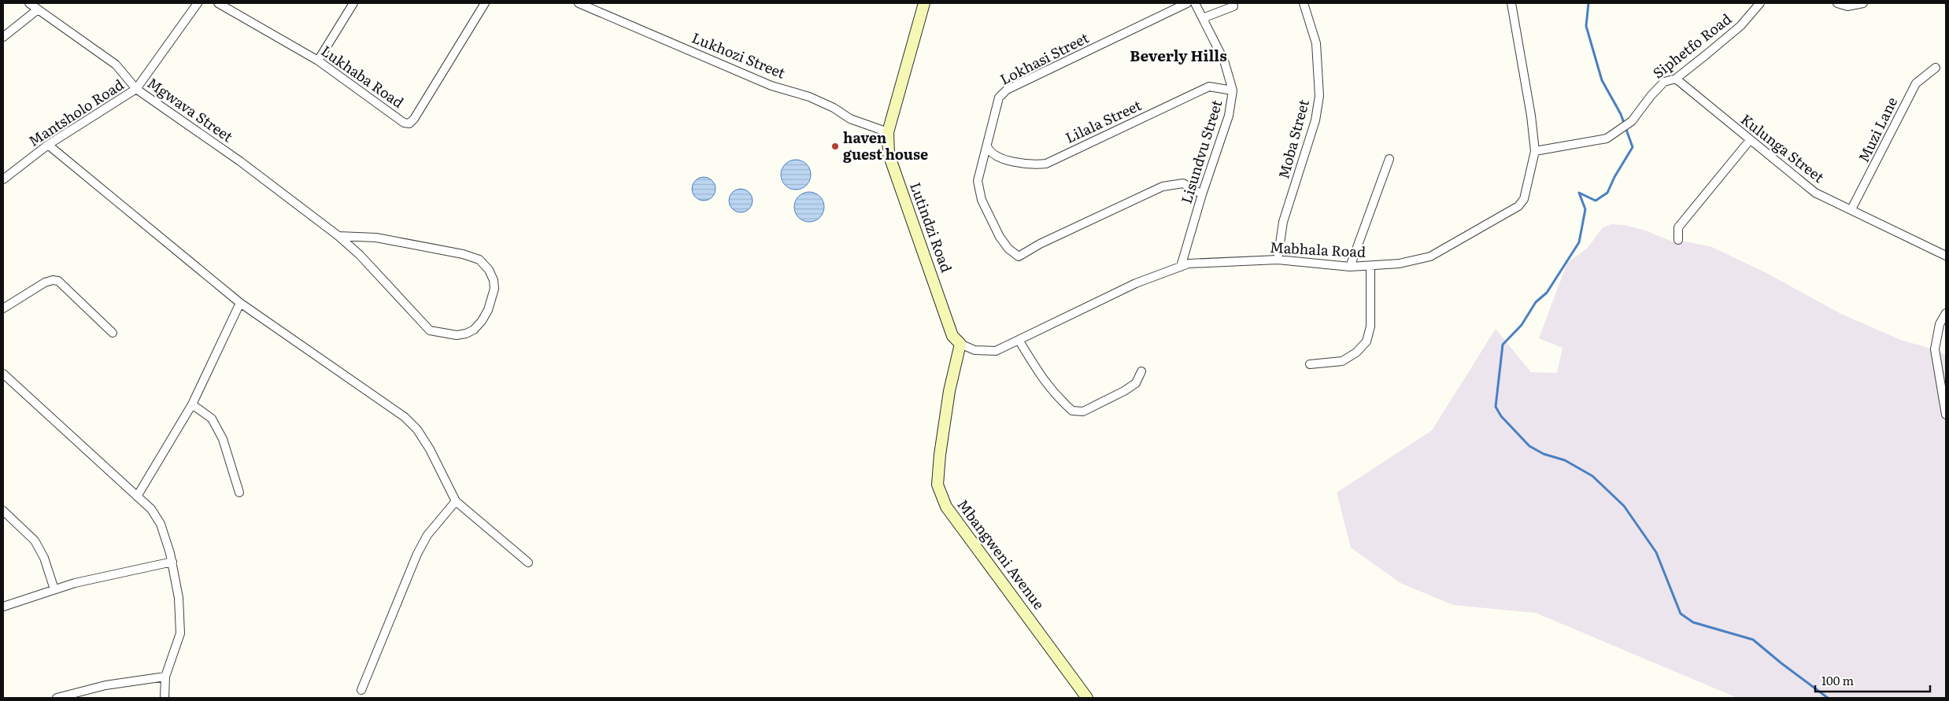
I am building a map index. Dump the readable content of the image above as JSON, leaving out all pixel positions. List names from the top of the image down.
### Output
{
  "streets": {
    "street": [
      "Siphetfo Road",
      "Lukhozi Street",
      "Lokhasi Street",
      "Lukhaba Road",
      "Mgwava Street",
      "Mantsholo Road",
      "Lilala Street",
      "Muzi Lane",
      "Moba Street",
      "Kulunga Street",
      "Lisundvu Street",
      "Lutindzi Road",
      "Mabhala Road",
      "Mbangweni Avenue"
    ]
  },
  "crossings": [
    ["Siphetfo Road", "Kulunga Street"],
    ["Siphetfo Road", "Mabhala Road"],
    ["Lukhozi Street", "Lutindzi Road"],
    ["Lokhasi Street", "Lilala Street"],
    ["Lokhasi Street", "Lisundvu Street"],
    ["Mgwava Street", "Mantsholo Road"],
    ["Lilala Street", "Lisundvu Street"],
    ["Muzi Lane", "Kulunga Street"],
    ["Moba Street", "Mabhala Road"],
    ["Lisundvu Street", "Mabhala Road"],
    ["Lutindzi Road", "Mabhala Road"],
    ["Lutindzi Road", "Mbangweni Avenue"],
    ["Mabhala Road", "Mbangweni Avenue"]
  ],
  "districts": ["Beverly Hills"],
  "places": ["haven guest house"],
  "scale_bar": "100 m"
}
